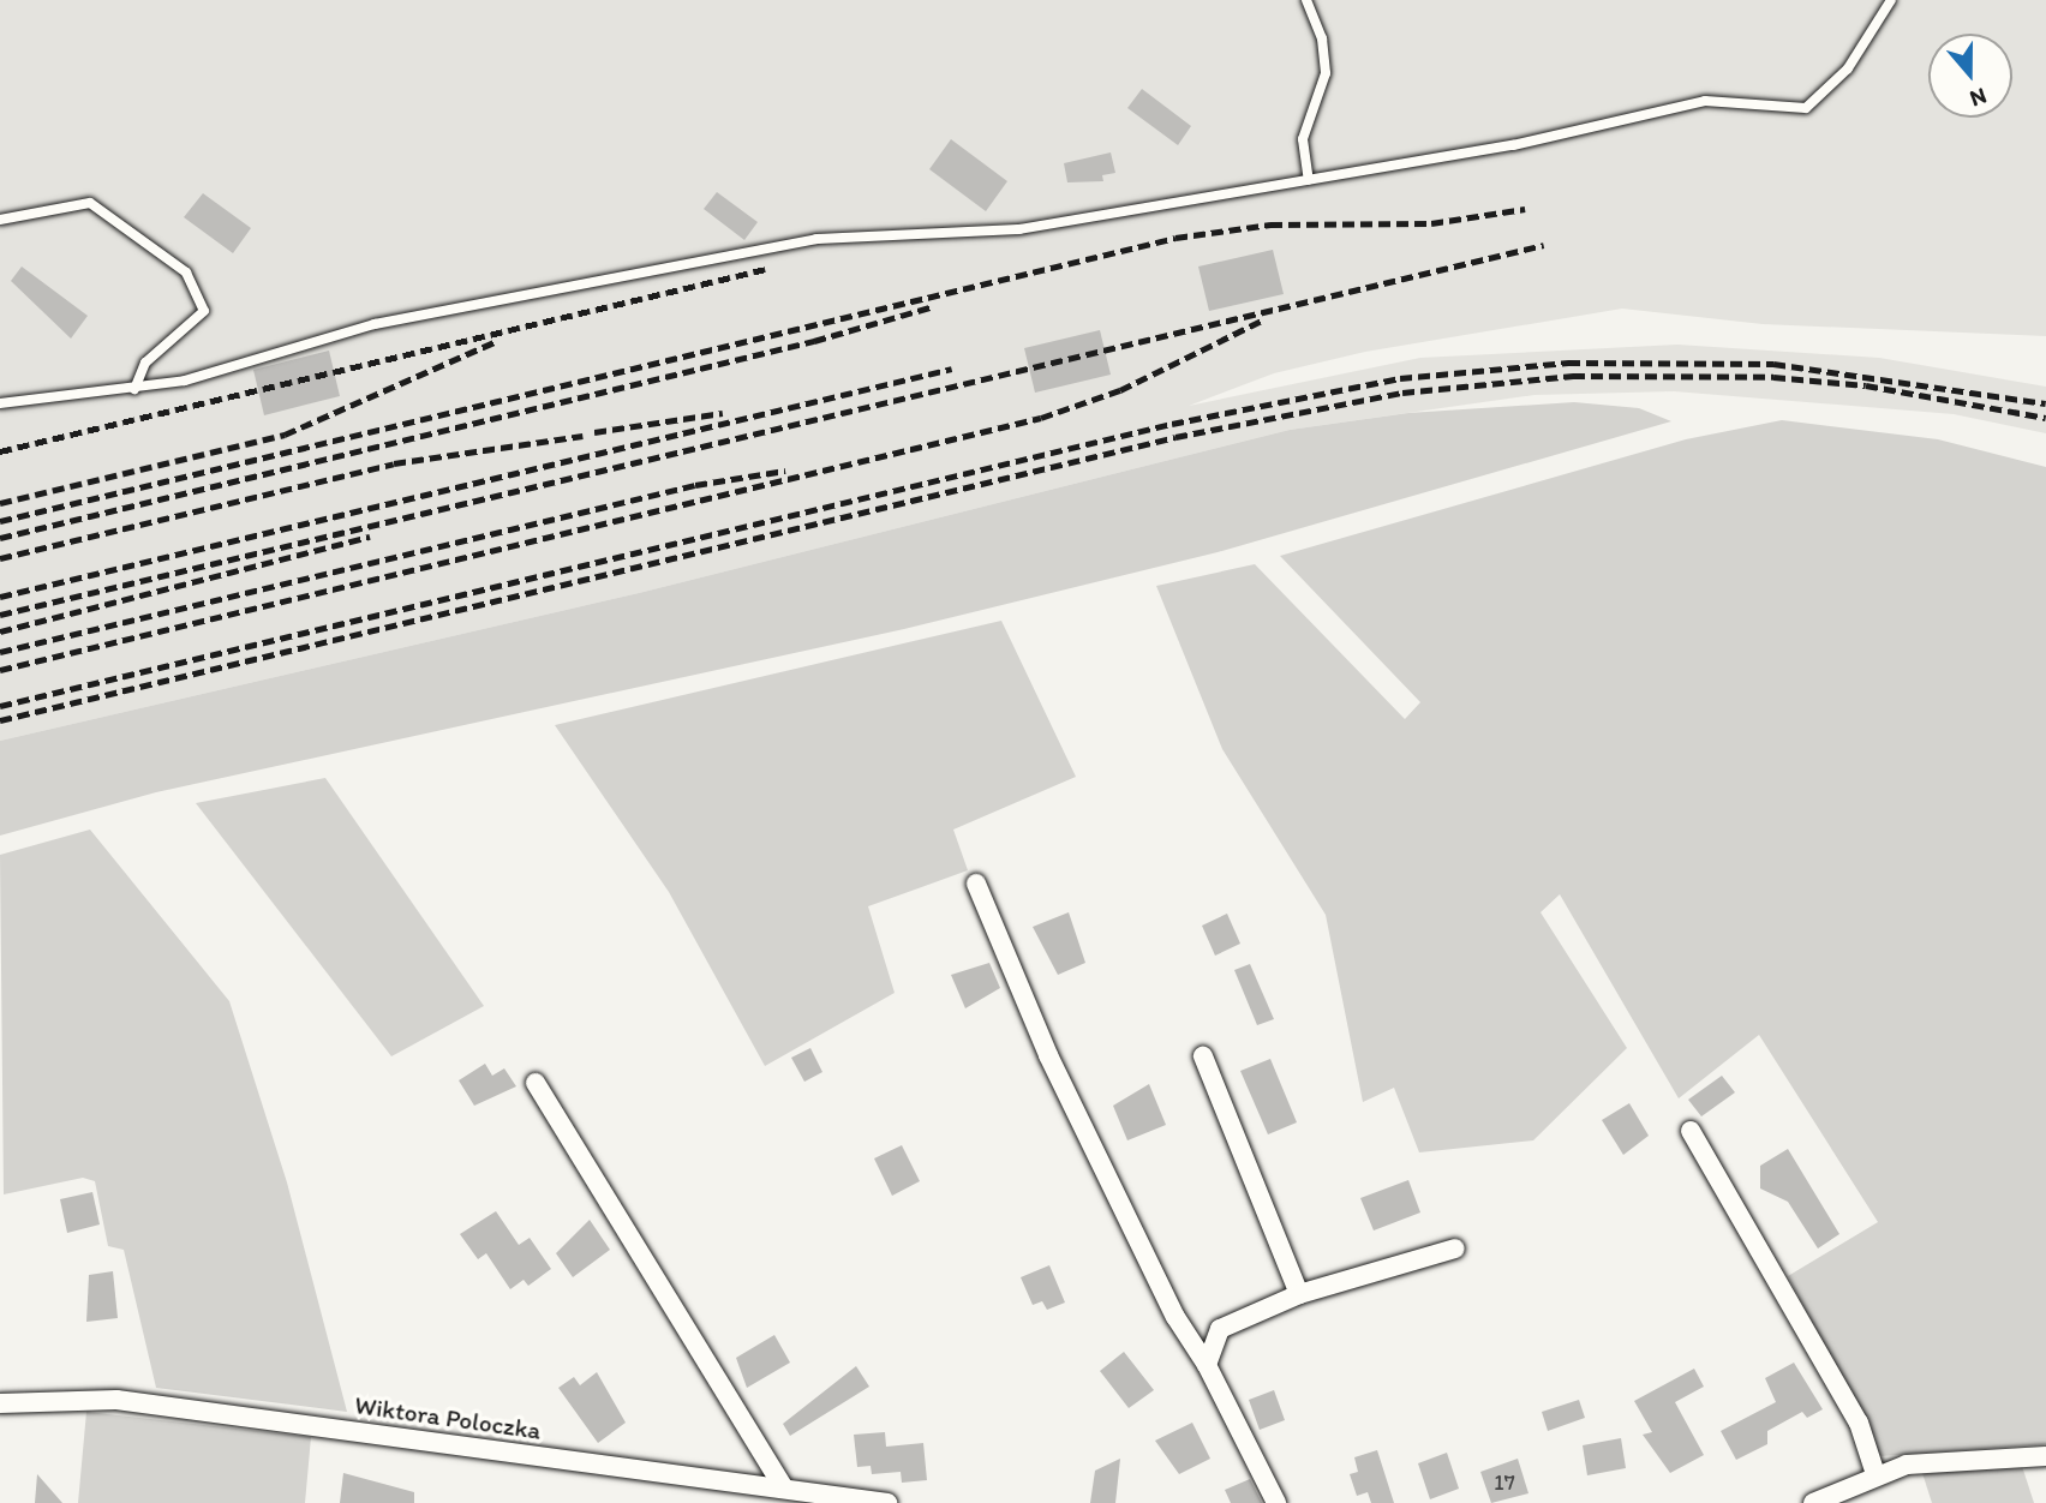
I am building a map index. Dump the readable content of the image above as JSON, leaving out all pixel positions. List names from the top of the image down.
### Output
{
  "streets": {
    "street": ["Wiktora Poloczka"]
  },
  "house_numbers": ["17"],
  "north": "bottom"
}
